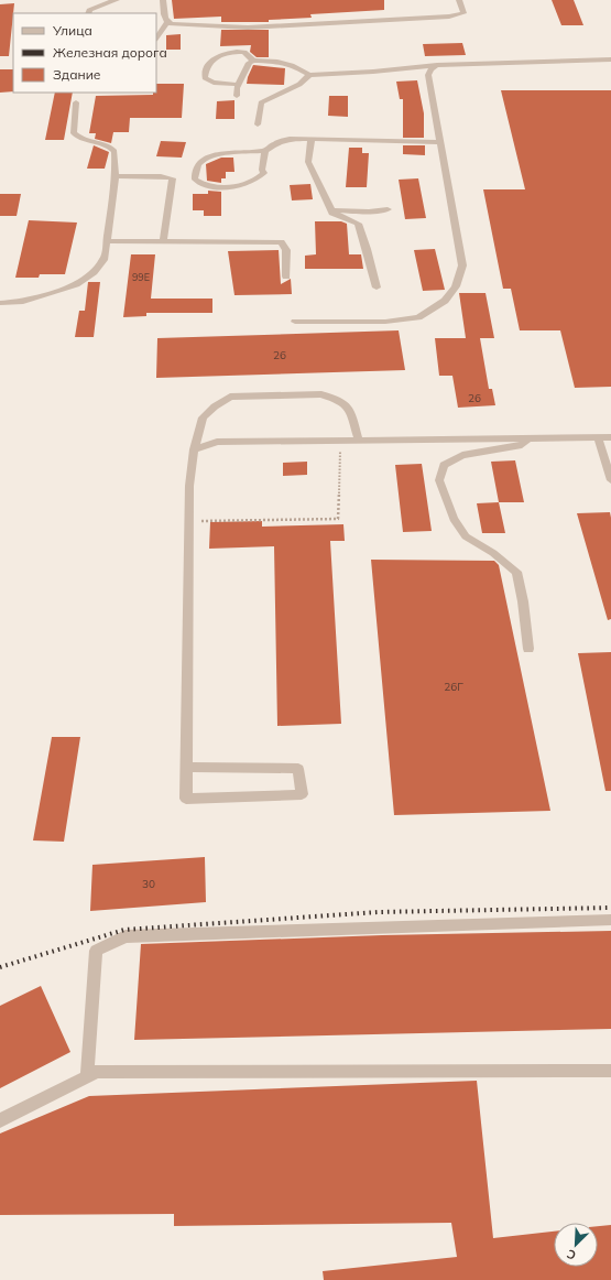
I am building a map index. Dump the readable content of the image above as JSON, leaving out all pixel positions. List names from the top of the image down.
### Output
{
  "house_numbers": [
    "99Е",
    "26",
    "26",
    "26Г",
    "30"
  ],
  "legend": ["Улица", "Железная дорога", "Здание"],
  "north": "bottom left"
}
